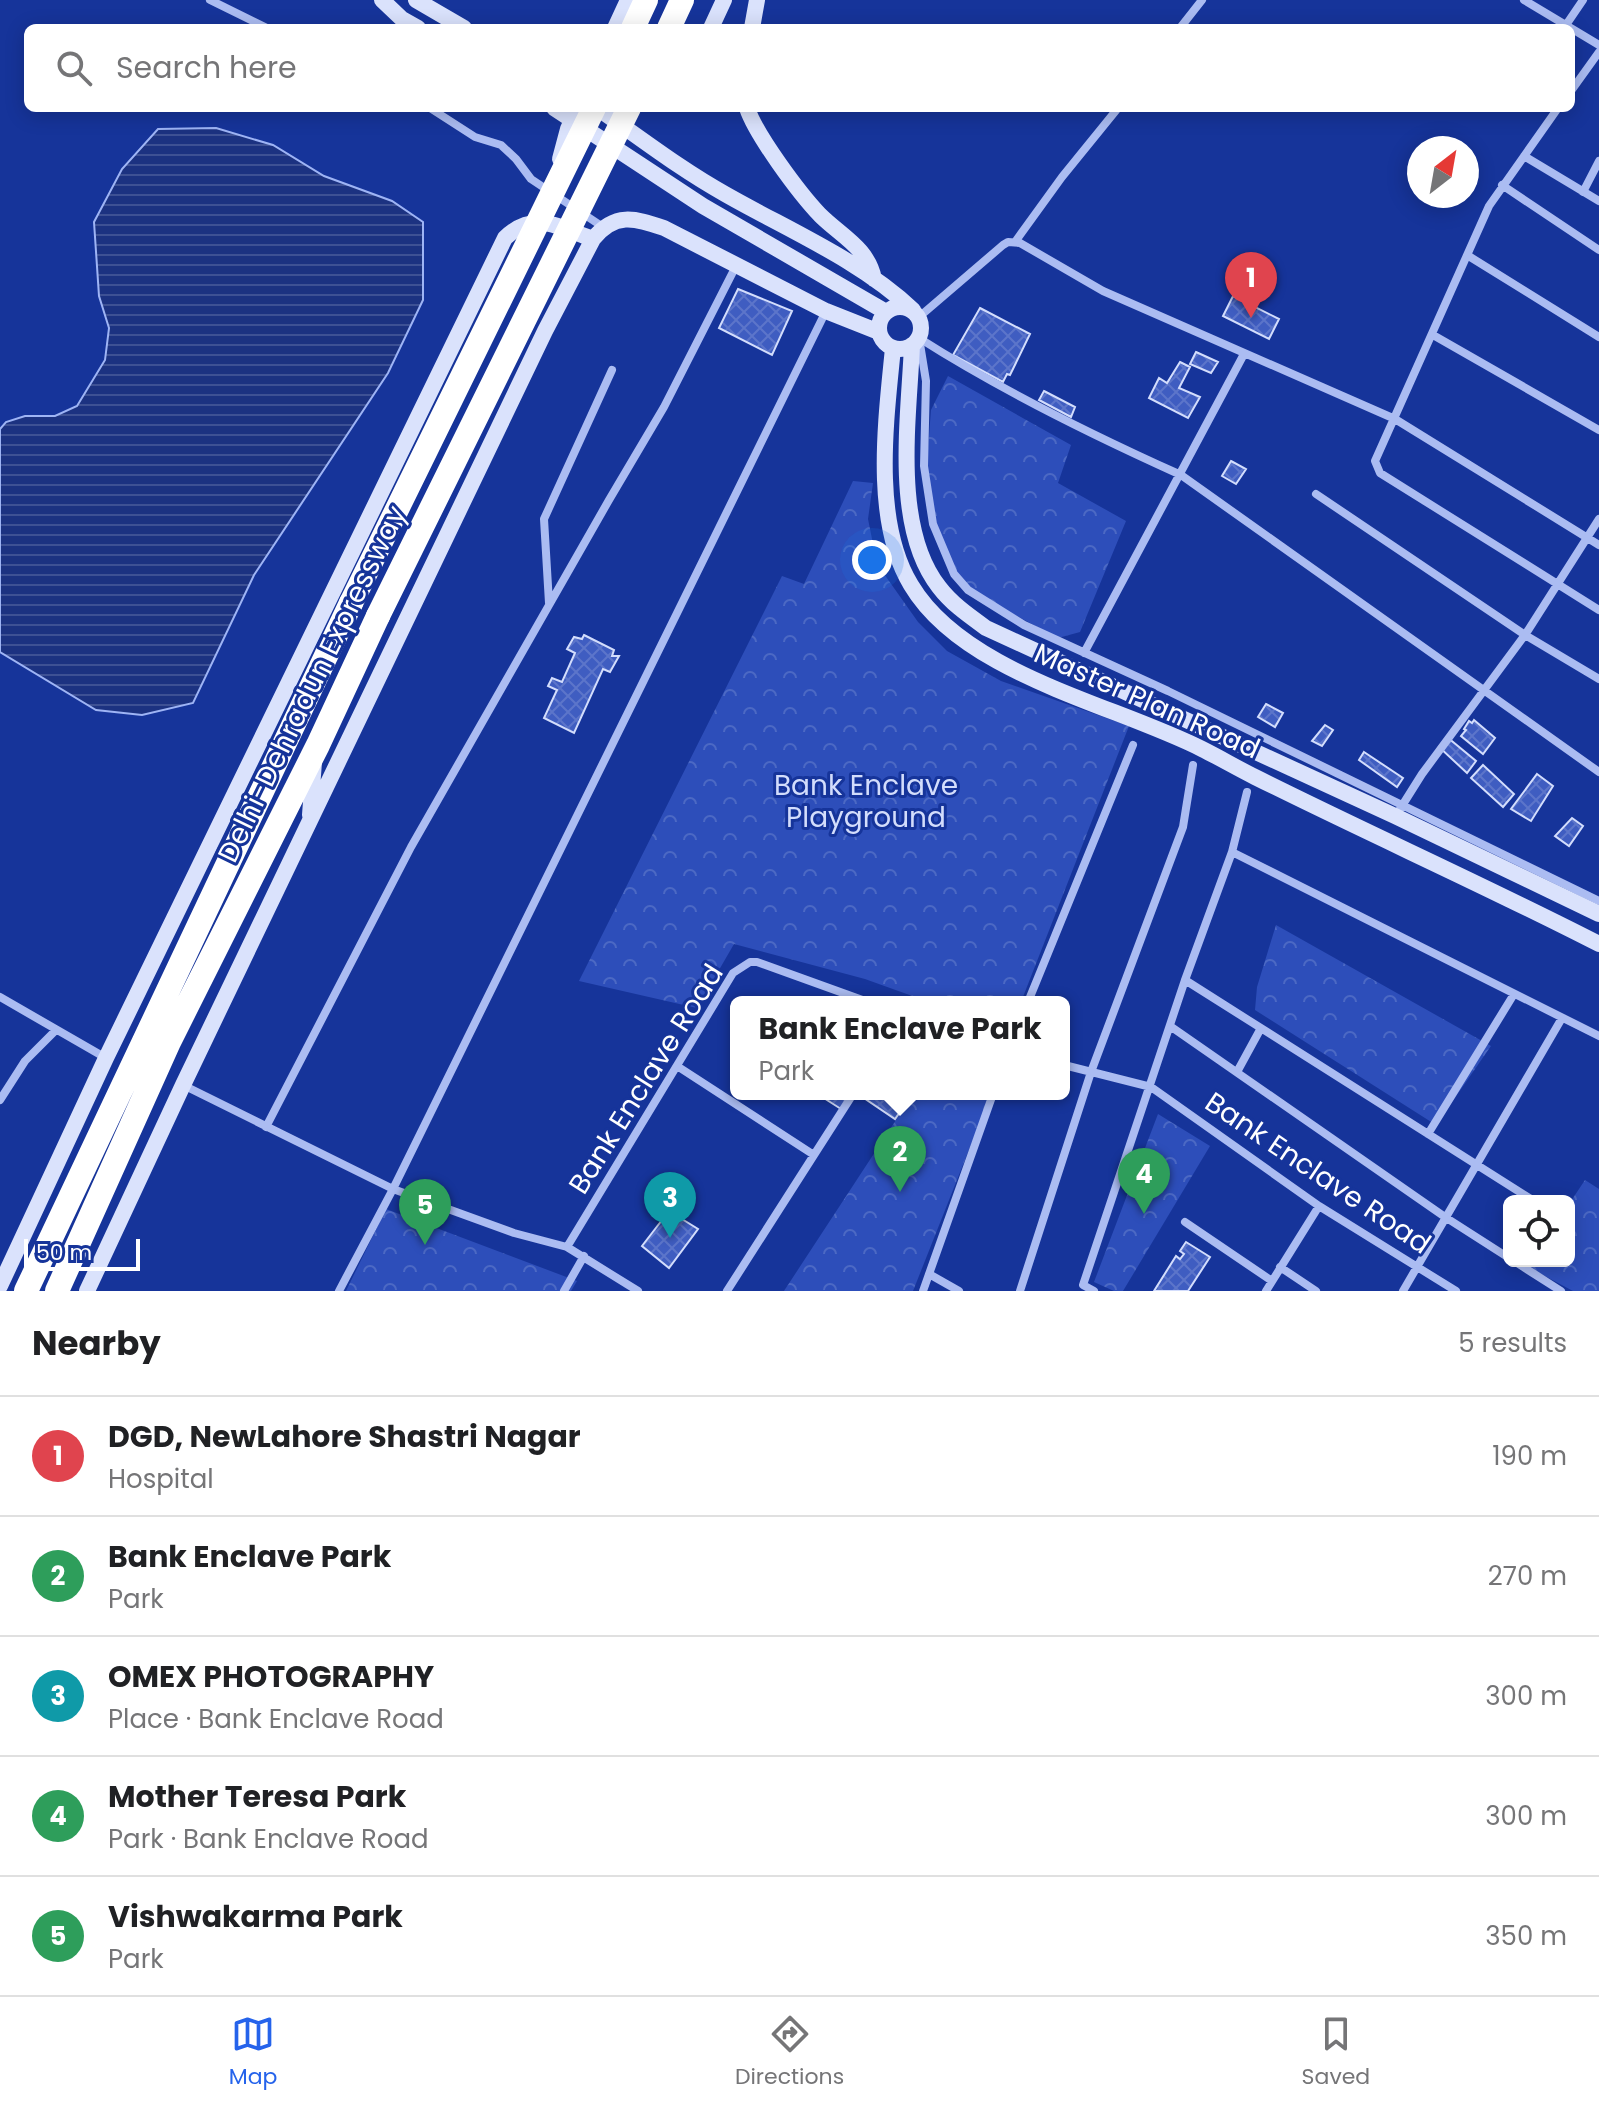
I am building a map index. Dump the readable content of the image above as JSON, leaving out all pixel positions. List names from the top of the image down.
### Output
{
  "streets": {
    "highway": ["Delhi-Dehradun Expressway"],
    "main road": ["Master Plan Road"],
    "street": ["Bank Enclave Road"]
  },
  "parks": ["Bank Enclave Playground"],
  "scale_bar": "50 m",
  "north": "top right",
  "page": {
    "search": "Search here",
    "pins": [
      "1",
      "2",
      "4",
      "3",
      "5"
    ],
    "popup": ["Bank Enclave Park", "Park"],
    "scale": "50 m",
    "heading": ["Nearby", "5 results"],
    "list": [
      {
        "mark": "1",
        "name": "DGD, NewLahore Shastri Nagar",
        "note": "Hospital",
        "value": "190 m"
      },
      {
        "mark": "2",
        "name": "Bank Enclave Park",
        "note": "Park",
        "value": "270 m"
      },
      {
        "mark": "3",
        "name": "OMEX PHOTOGRAPHY",
        "note": "Place · Bank Enclave Road",
        "value": "300 m"
      },
      {
        "mark": "4",
        "name": "Mother Teresa Park",
        "note": "Park · Bank Enclave Road",
        "value": "300 m"
      },
      {
        "mark": "5",
        "name": "Vishwakarma Park",
        "note": "Park",
        "value": "350 m"
      }
    ],
    "nav": ["Map", "Directions", "Saved"]
  }
}
